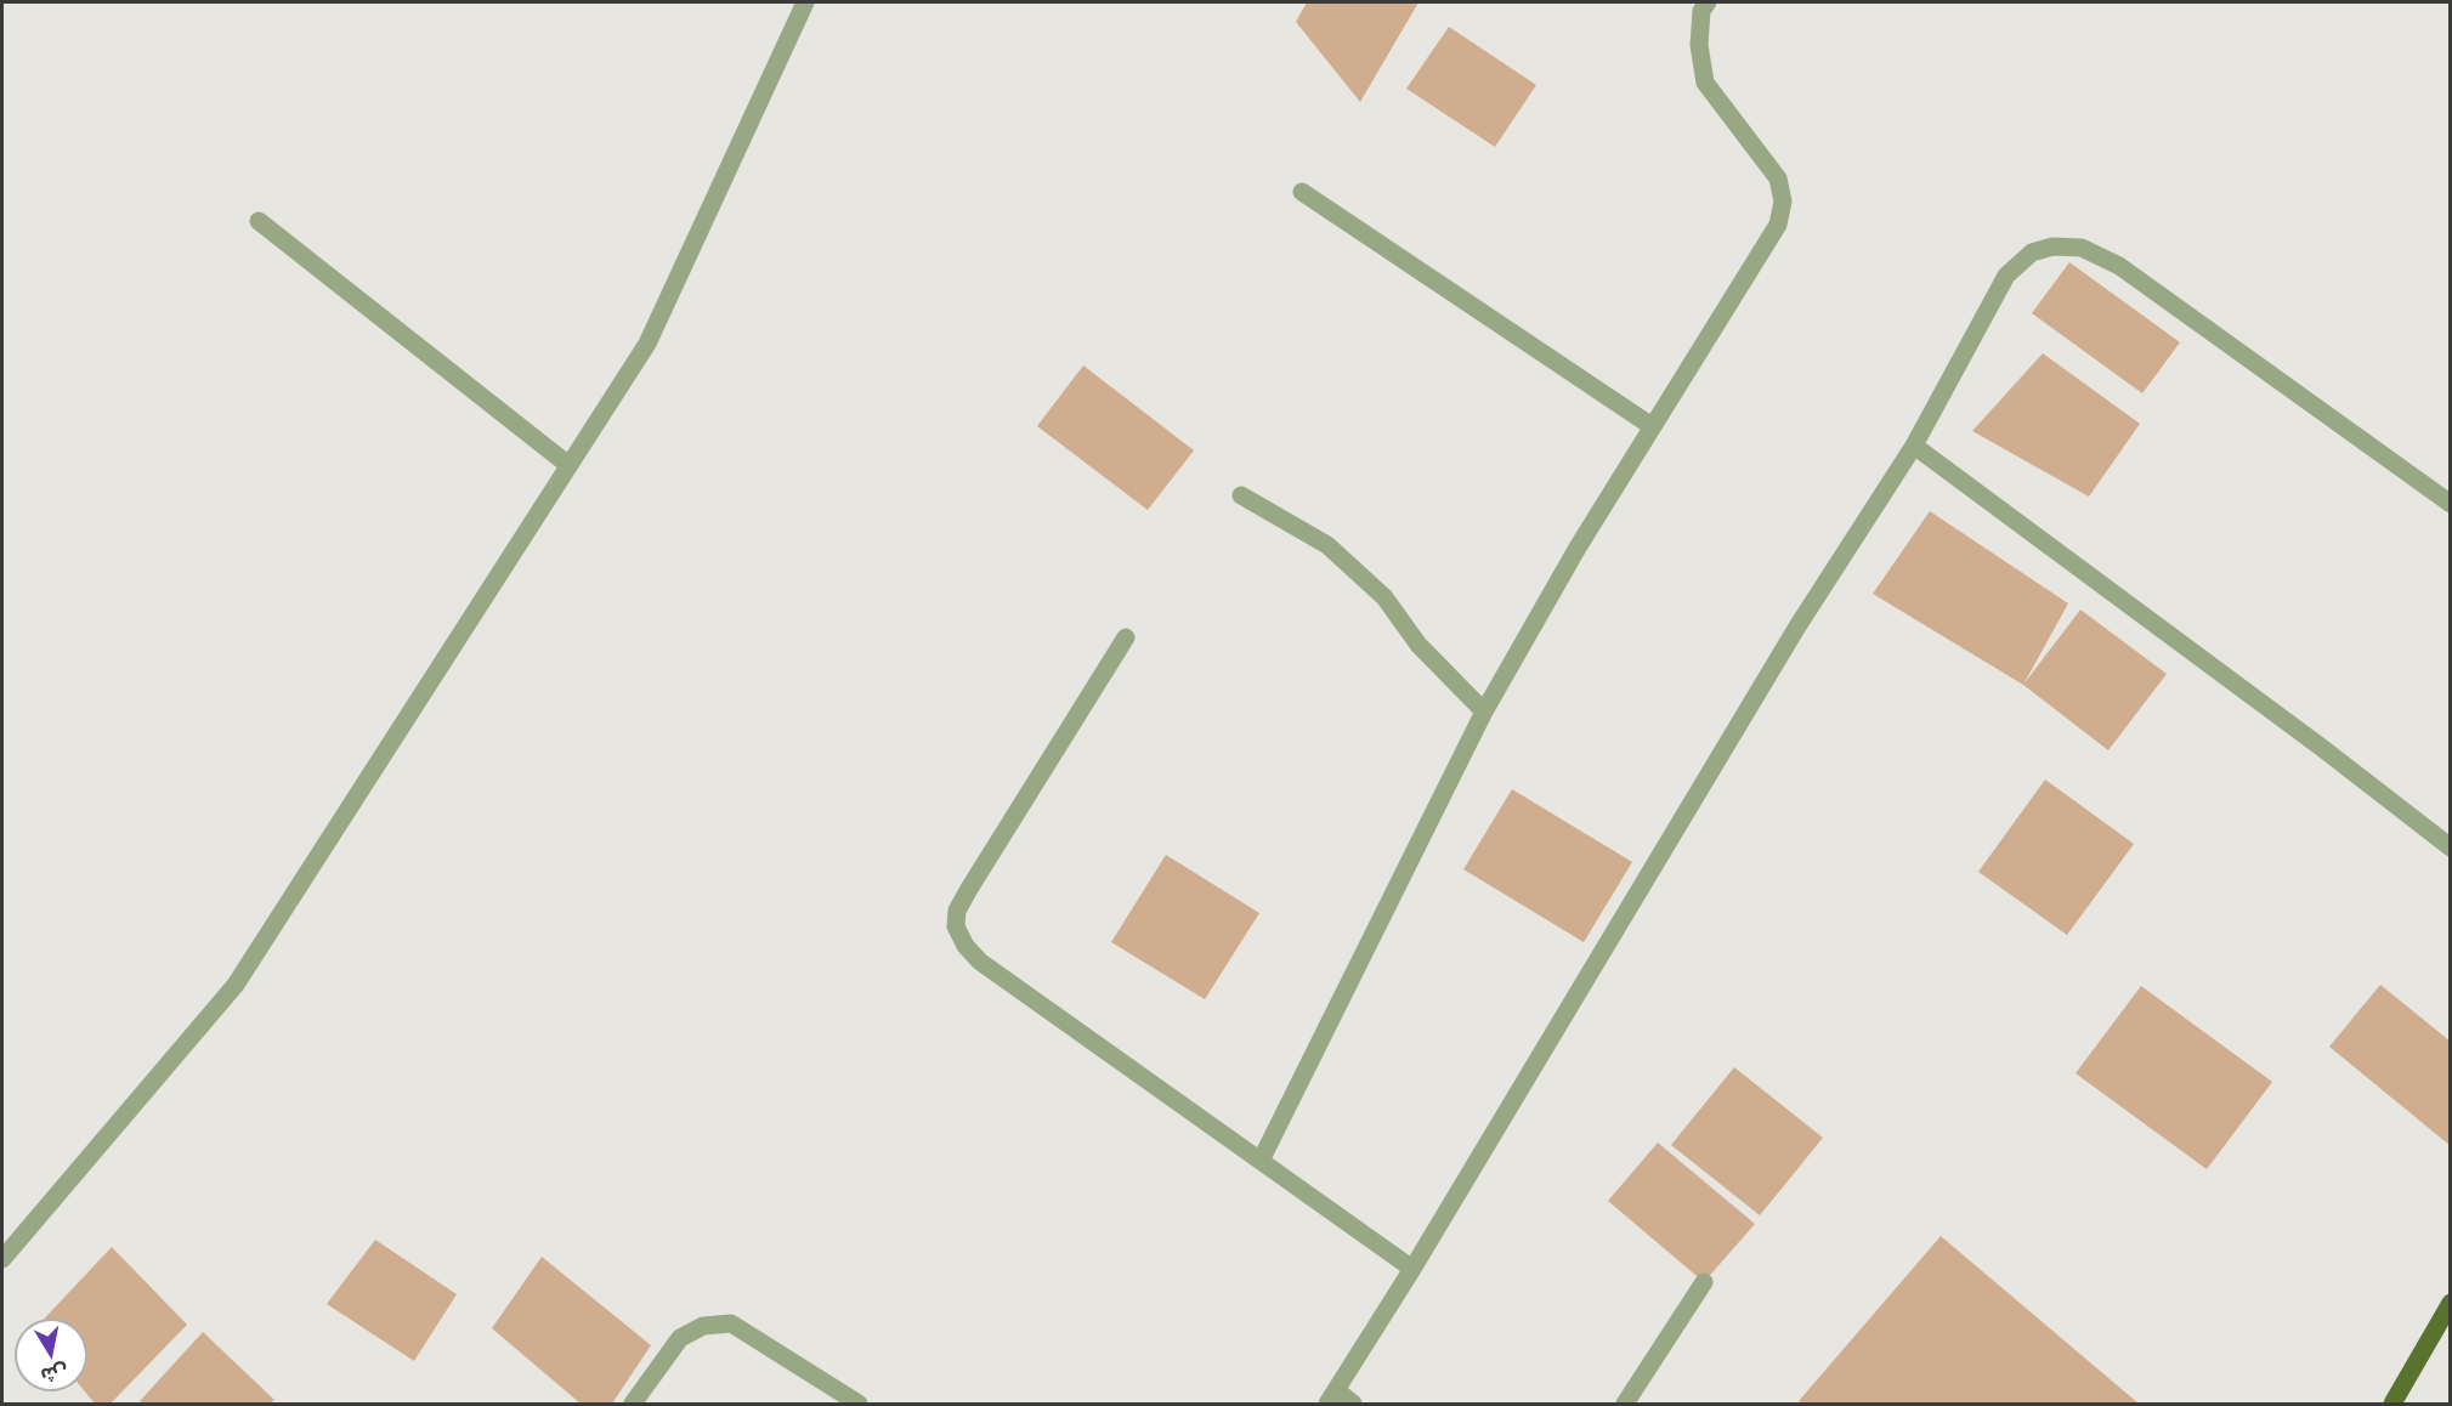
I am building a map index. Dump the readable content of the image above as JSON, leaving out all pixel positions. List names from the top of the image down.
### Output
{
  "north": "bottom"
}
